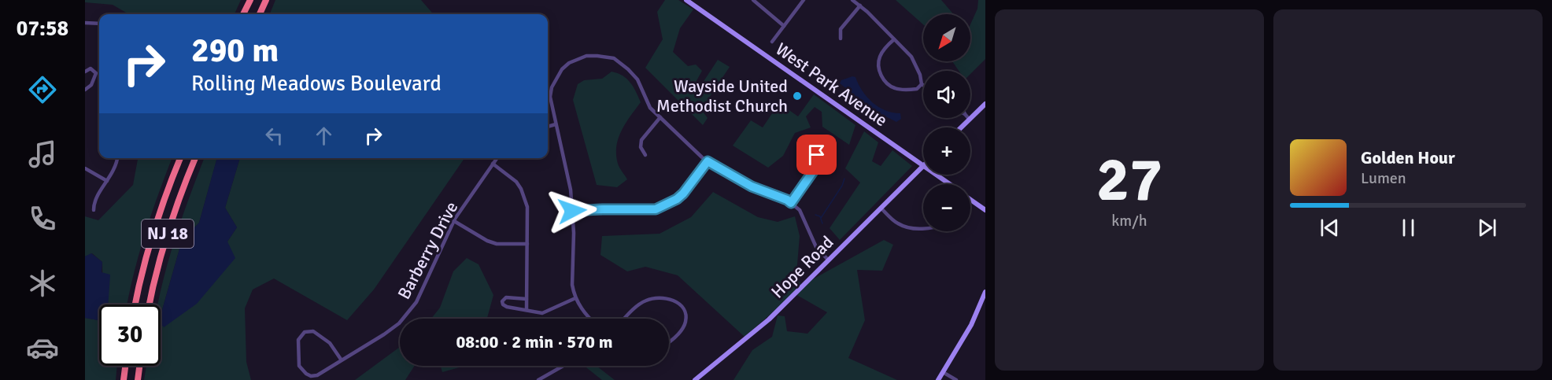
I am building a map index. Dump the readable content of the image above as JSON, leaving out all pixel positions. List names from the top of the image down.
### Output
{
  "streets": {
    "highway": ["NJ 18"],
    "street": ["West Park Avenue", "Barberry Drive", "Hope Road"]
  },
  "crossings": [
    ["West Park Avenue", "Hope Road"]
  ],
  "places": ["Wayside United Methodist Church"],
  "north": "bottom left",
  "page": {
    "tabs": "07:58",
    "tile": ["27", "km/h"],
    "map_buttons": ["+", "−"],
    "turn": ["290 m", "Rolling Meadows Boulevard"],
    "song": ["Golden Hour", "Lumen"],
    "limit": "30",
    "trip": "08:00 · 2 min · 570 m"
  }
}
